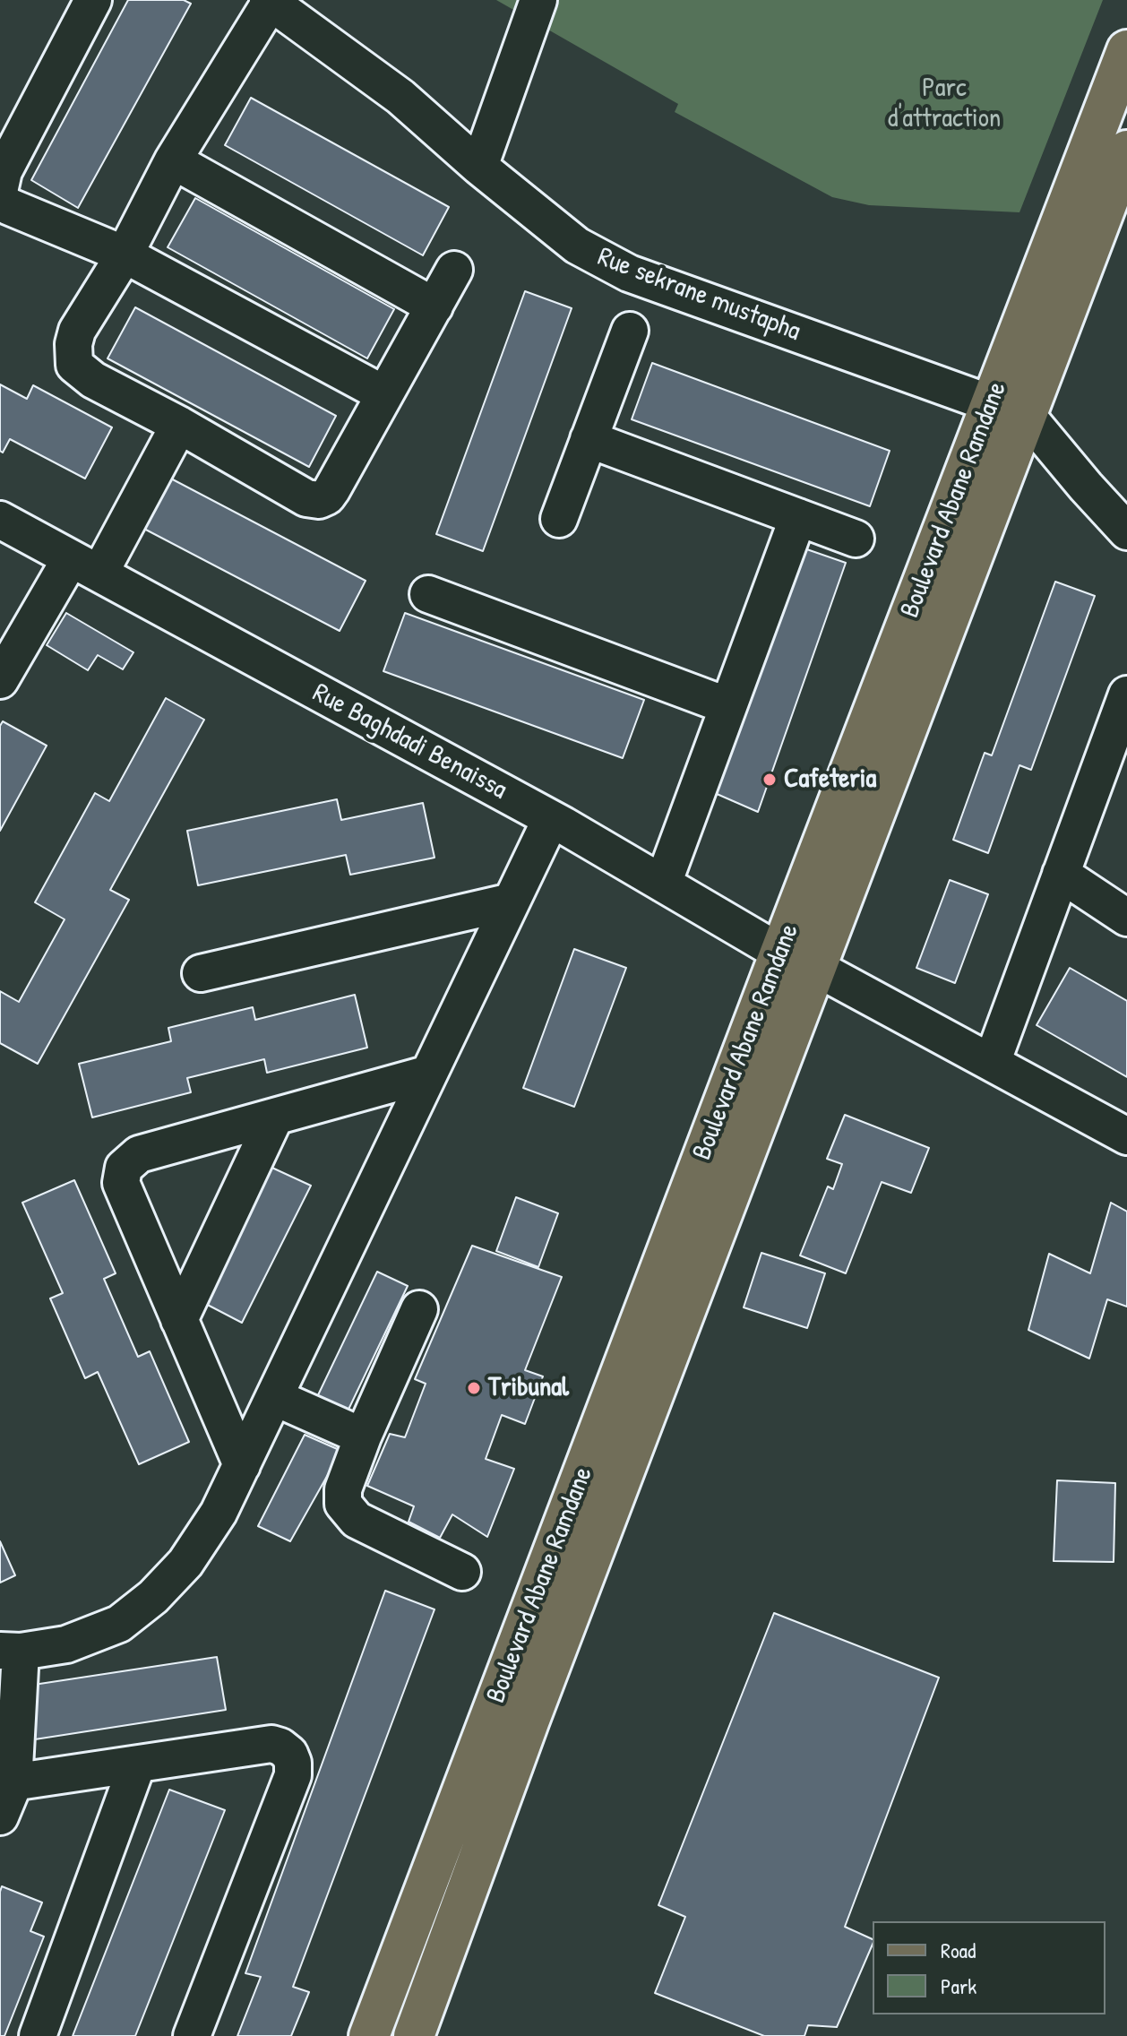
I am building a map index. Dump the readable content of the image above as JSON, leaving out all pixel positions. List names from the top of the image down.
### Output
{
  "streets": {
    "main road": ["Boulevard Abane Ramdane"],
    "street": ["Rue sekrane mustapha", "Rue Baghdadi Benaissa"]
  },
  "crossings": [
    ["Rue sekrane mustapha", "Boulevard Abane Ramdane"],
    ["Boulevard Abane Ramdane", "Rue Baghdadi Benaissa"]
  ],
  "parks": ["Parc d'attraction"],
  "places": ["Cafeteria", "Tribunal"],
  "legend": ["Road", "Park"]
}
